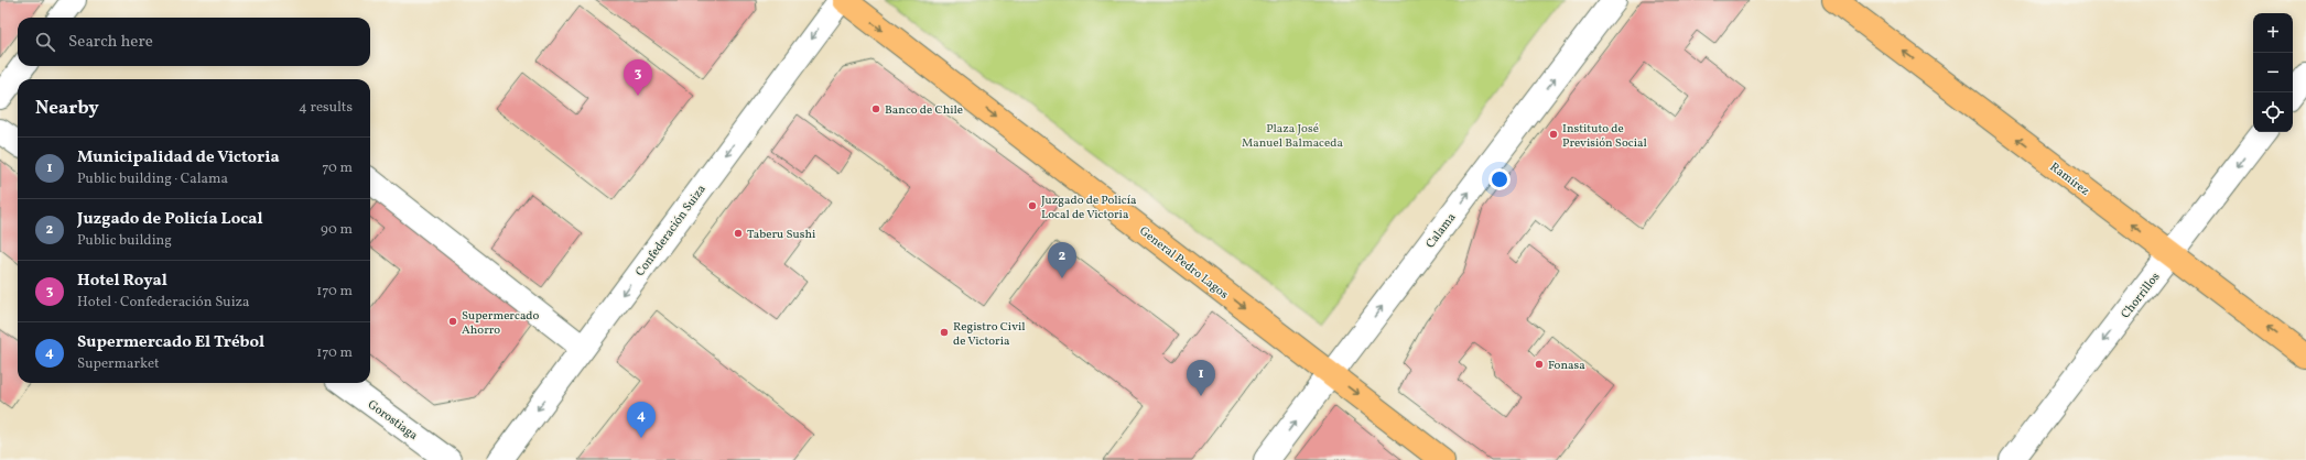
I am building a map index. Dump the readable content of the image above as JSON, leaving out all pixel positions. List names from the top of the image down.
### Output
{
  "streets": {
    "main road": ["Ramírez", "General Pedro Lagos"],
    "street": [
      "Confederación Suiza",
      "Calama",
      "Chorrillos",
      "Gorostiaga"
    ]
  },
  "crossings": [
    ["Ramírez", "Chorrillos"],
    ["Confederación Suiza", "General Pedro Lagos"],
    ["Calama", "General Pedro Lagos"]
  ],
  "one_way": [
    "Ramírez",
    "Confederación Suiza",
    "Calama",
    "General Pedro Lagos",
    "Chorrillos"
  ],
  "parks": ["Plaza José Manuel Balmaceda"],
  "places": [
    "Banco de Chile",
    "Instituto de Previsión Social",
    "Juzgado de Policía Local de Victoria",
    "Taberu Sushi",
    "Supermercado Ahorro",
    "Registro Civil de Victoria",
    "Fonasa"
  ],
  "page": {
    "map_buttons": ["+", "−"],
    "search": "Search here",
    "pins": [
      "3",
      "2",
      "1",
      "4"
    ],
    "heading": ["Nearby", "4 results"],
    "list": [
      {
        "mark": "1",
        "name": "Municipalidad de Victoria",
        "note": "Public building · Calama",
        "value": "70 m"
      },
      {
        "mark": "2",
        "name": "Juzgado de Policía Local",
        "note": "Public building",
        "value": "90 m"
      },
      {
        "mark": "3",
        "name": "Hotel Royal",
        "note": "Hotel · Confederación Suiza",
        "value": "170 m"
      },
      {
        "mark": "4",
        "name": "Supermercado El Trébol",
        "note": "Supermarket",
        "value": "170 m"
      }
    ]
  }
}
